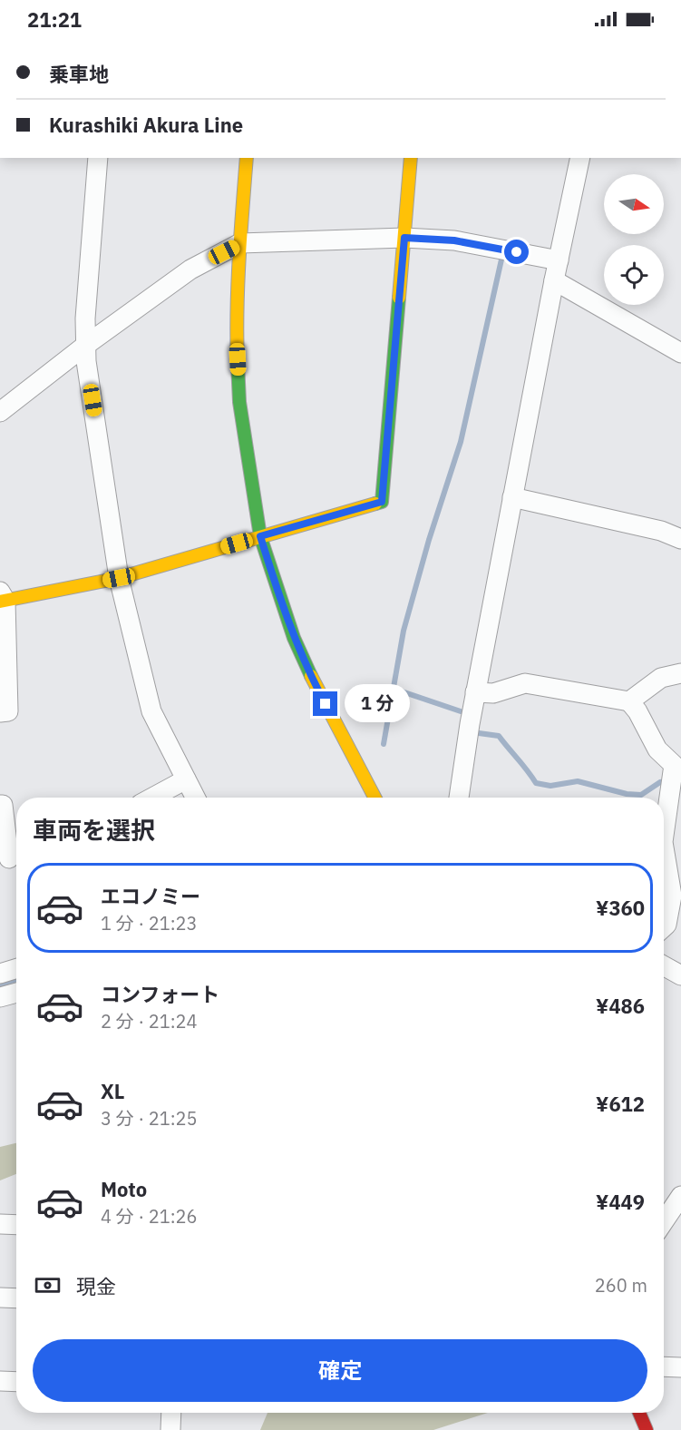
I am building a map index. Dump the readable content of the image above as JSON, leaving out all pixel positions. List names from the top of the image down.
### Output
{
  "north": "right",
  "page": {
    "status": "21:21",
    "banner": ["乗車地", "Kurashiki Akura Line"],
    "bubble": "1 分",
    "heading": "車両を選択",
    "list": [
      {
        "name": "エコノミー",
        "note": "1 分 · 21:23",
        "value": "¥360"
      },
      {
        "name": "コンフォート",
        "note": "2 分 · 21:24",
        "value": "¥486"
      },
      {
        "name": "XL",
        "note": "3 分 · 21:25",
        "value": "¥612"
      },
      {
        "name": "Moto",
        "note": "4 分 · 21:26",
        "value": "¥449"
      }
    ],
    "pay": ["現金", "260 m"],
    "buttons": "確定"
  }
}
